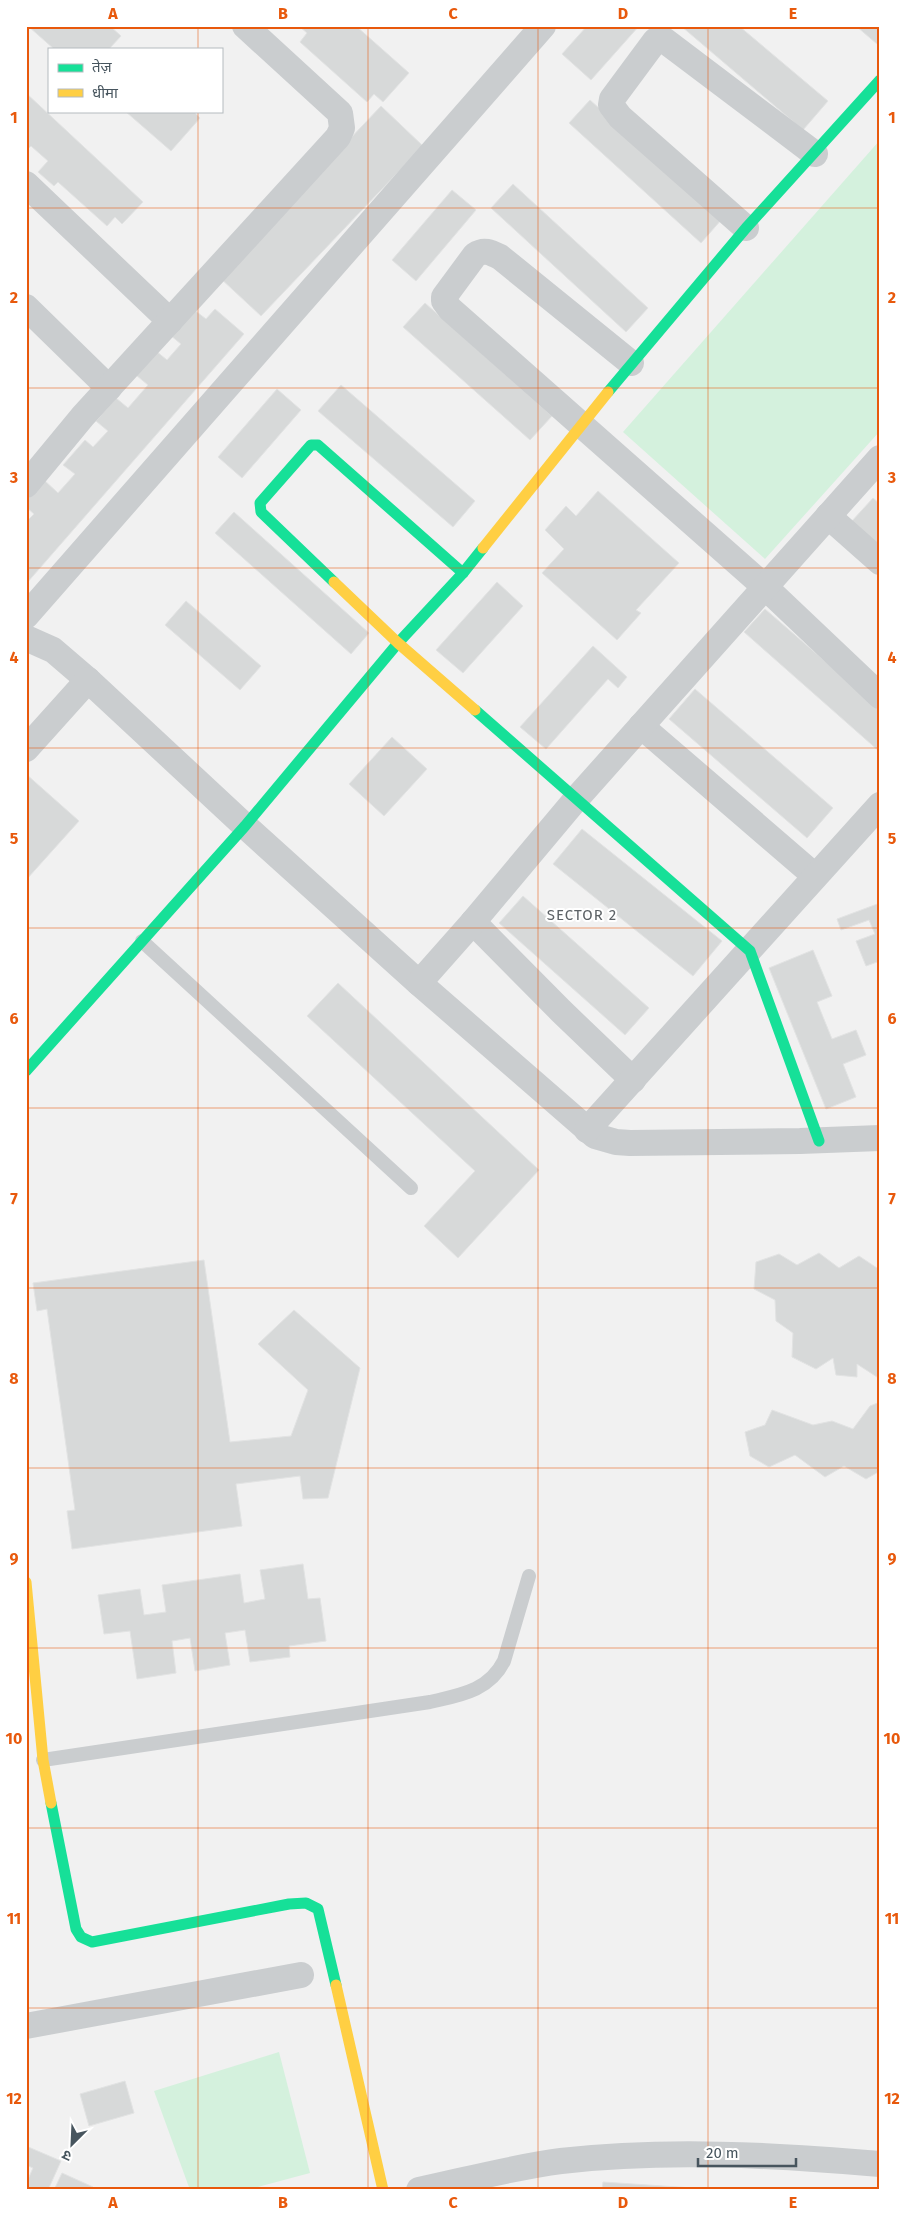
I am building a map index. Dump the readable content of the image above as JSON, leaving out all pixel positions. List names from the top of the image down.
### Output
{
  "districts": ["SECTOR 2"],
  "legend": ["तेज़", "धीमा"],
  "scale_bar": "20 m",
  "north": "bottom left",
  "grid": {
    "columns": [
      "A",
      "B",
      "C",
      "D",
      "E"
    ],
    "rows": [
      "1",
      "2",
      "3",
      "4",
      "5",
      "6",
      "7",
      "8",
      "9",
      "10",
      "11",
      "12"
    ]
  }
}
